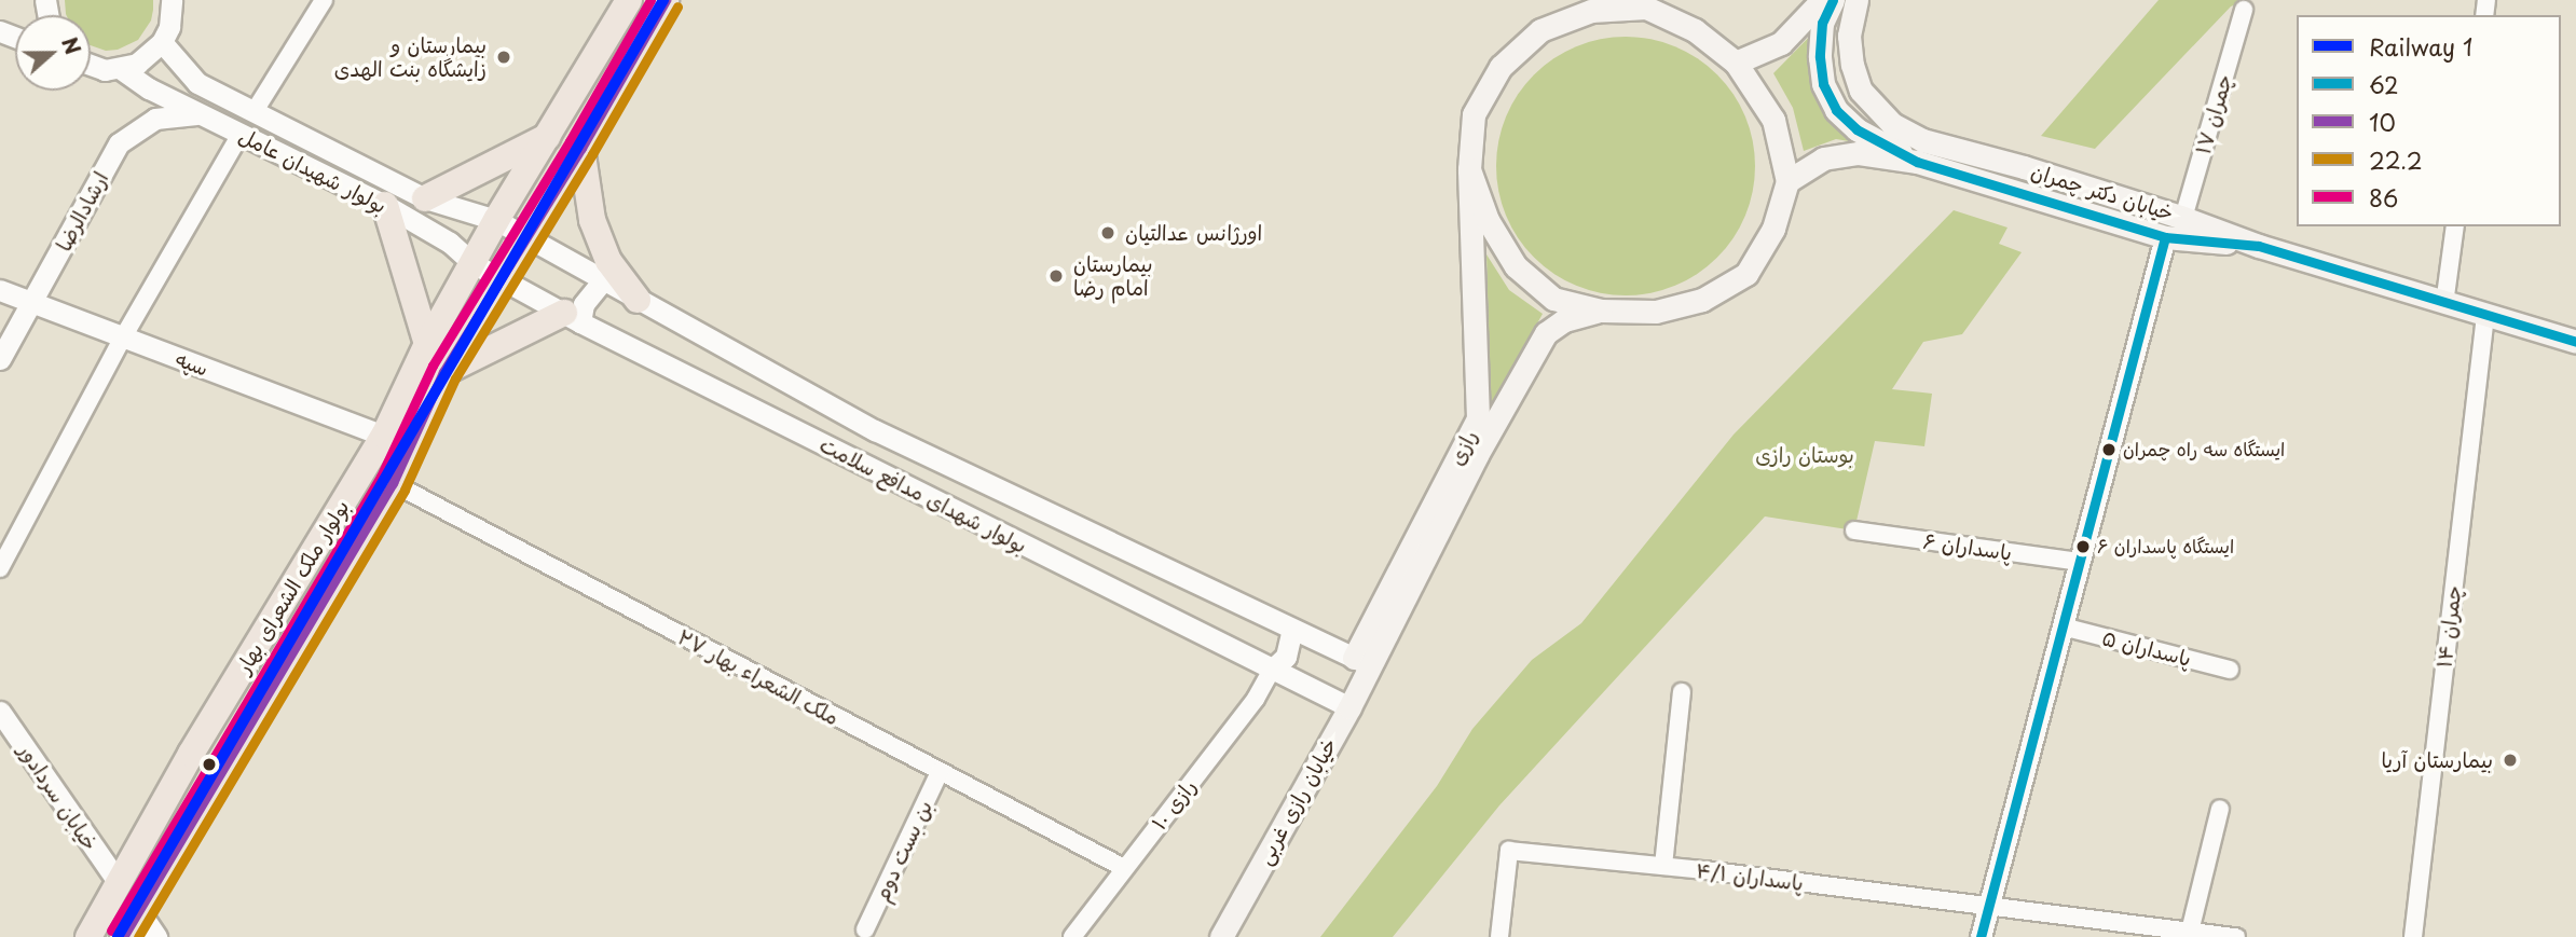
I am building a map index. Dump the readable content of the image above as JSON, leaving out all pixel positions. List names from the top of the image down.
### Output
{
  "streets": {
    "main road": [
      "خیابان دکتر چمران",
      "رازی",
      "بولوار ملک الشعرای بهار",
      "خیابان رازی غربی"
    ],
    "street": [
      "چمران ۱۷",
      "بولوار شهیدان عامل",
      "ارشادالرضا",
      "سپه",
      "بولوار شهدای مدافع سلامت",
      "پاسداران ۶",
      "چمران ۱۴",
      "پاسداران ۵",
      "ملک الشعراء بهار ۲۷",
      "خیابان سردادور",
      "رازی ۱۰",
      "بن بست دوم",
      "پاسداران ۴/۱"
    ]
  },
  "crossings": [
    ["چمران ۱۷", "خیابان دکتر چمران"],
    ["بولوار شهیدان عامل", "ارشادالرضا"],
    ["بولوار شهیدان عامل", "بولوار شهدای مدافع سلامت"],
    ["بولوار شهیدان عامل", "بولوار ملک الشعرای بهار"],
    ["خیابان دکتر چمران", "چمران ۱۴"],
    ["ارشادالرضا", "سپه"],
    ["سپه", "بولوار ملک الشعرای بهار"],
    ["رازی", "بولوار شهدای مدافع سلامت"],
    ["رازی", "خیابان رازی غربی"],
    ["بولوار شهدای مدافع سلامت", "بولوار ملک الشعرای بهار"],
    ["بولوار شهدای مدافع سلامت", "خیابان رازی غربی"],
    ["بولوار شهدای مدافع سلامت", "رازی ۱۰"],
    ["بولوار ملک الشعرای بهار", "ملک الشعراء بهار ۲۷"],
    ["بولوار ملک الشعرای بهار", "خیابان سردادور"],
    ["ملک الشعراء بهار ۲۷", "رازی ۱۰"],
    ["ملک الشعراء بهار ۲۷", "بن بست دوم"]
  ],
  "parks": ["بوستان رازی"],
  "places": [
    "بیمارستان و زایشگاه بنت الهدی",
    "اورژانس عدالتیان",
    "بیمارستان امام رضا",
    "ایستگاه سه راه چمران",
    "ایستگاه پاسداران ۶",
    "بیمارستان آریا"
  ],
  "lines": [
    "rail line 1",
    "transit line 62",
    "transit line 10",
    "transit line 86",
    "transit line 22.2"
  ],
  "legend": [
    "Railway 1",
    "62",
    "10",
    "22.2",
    "86"
  ],
  "north": "right"
}
